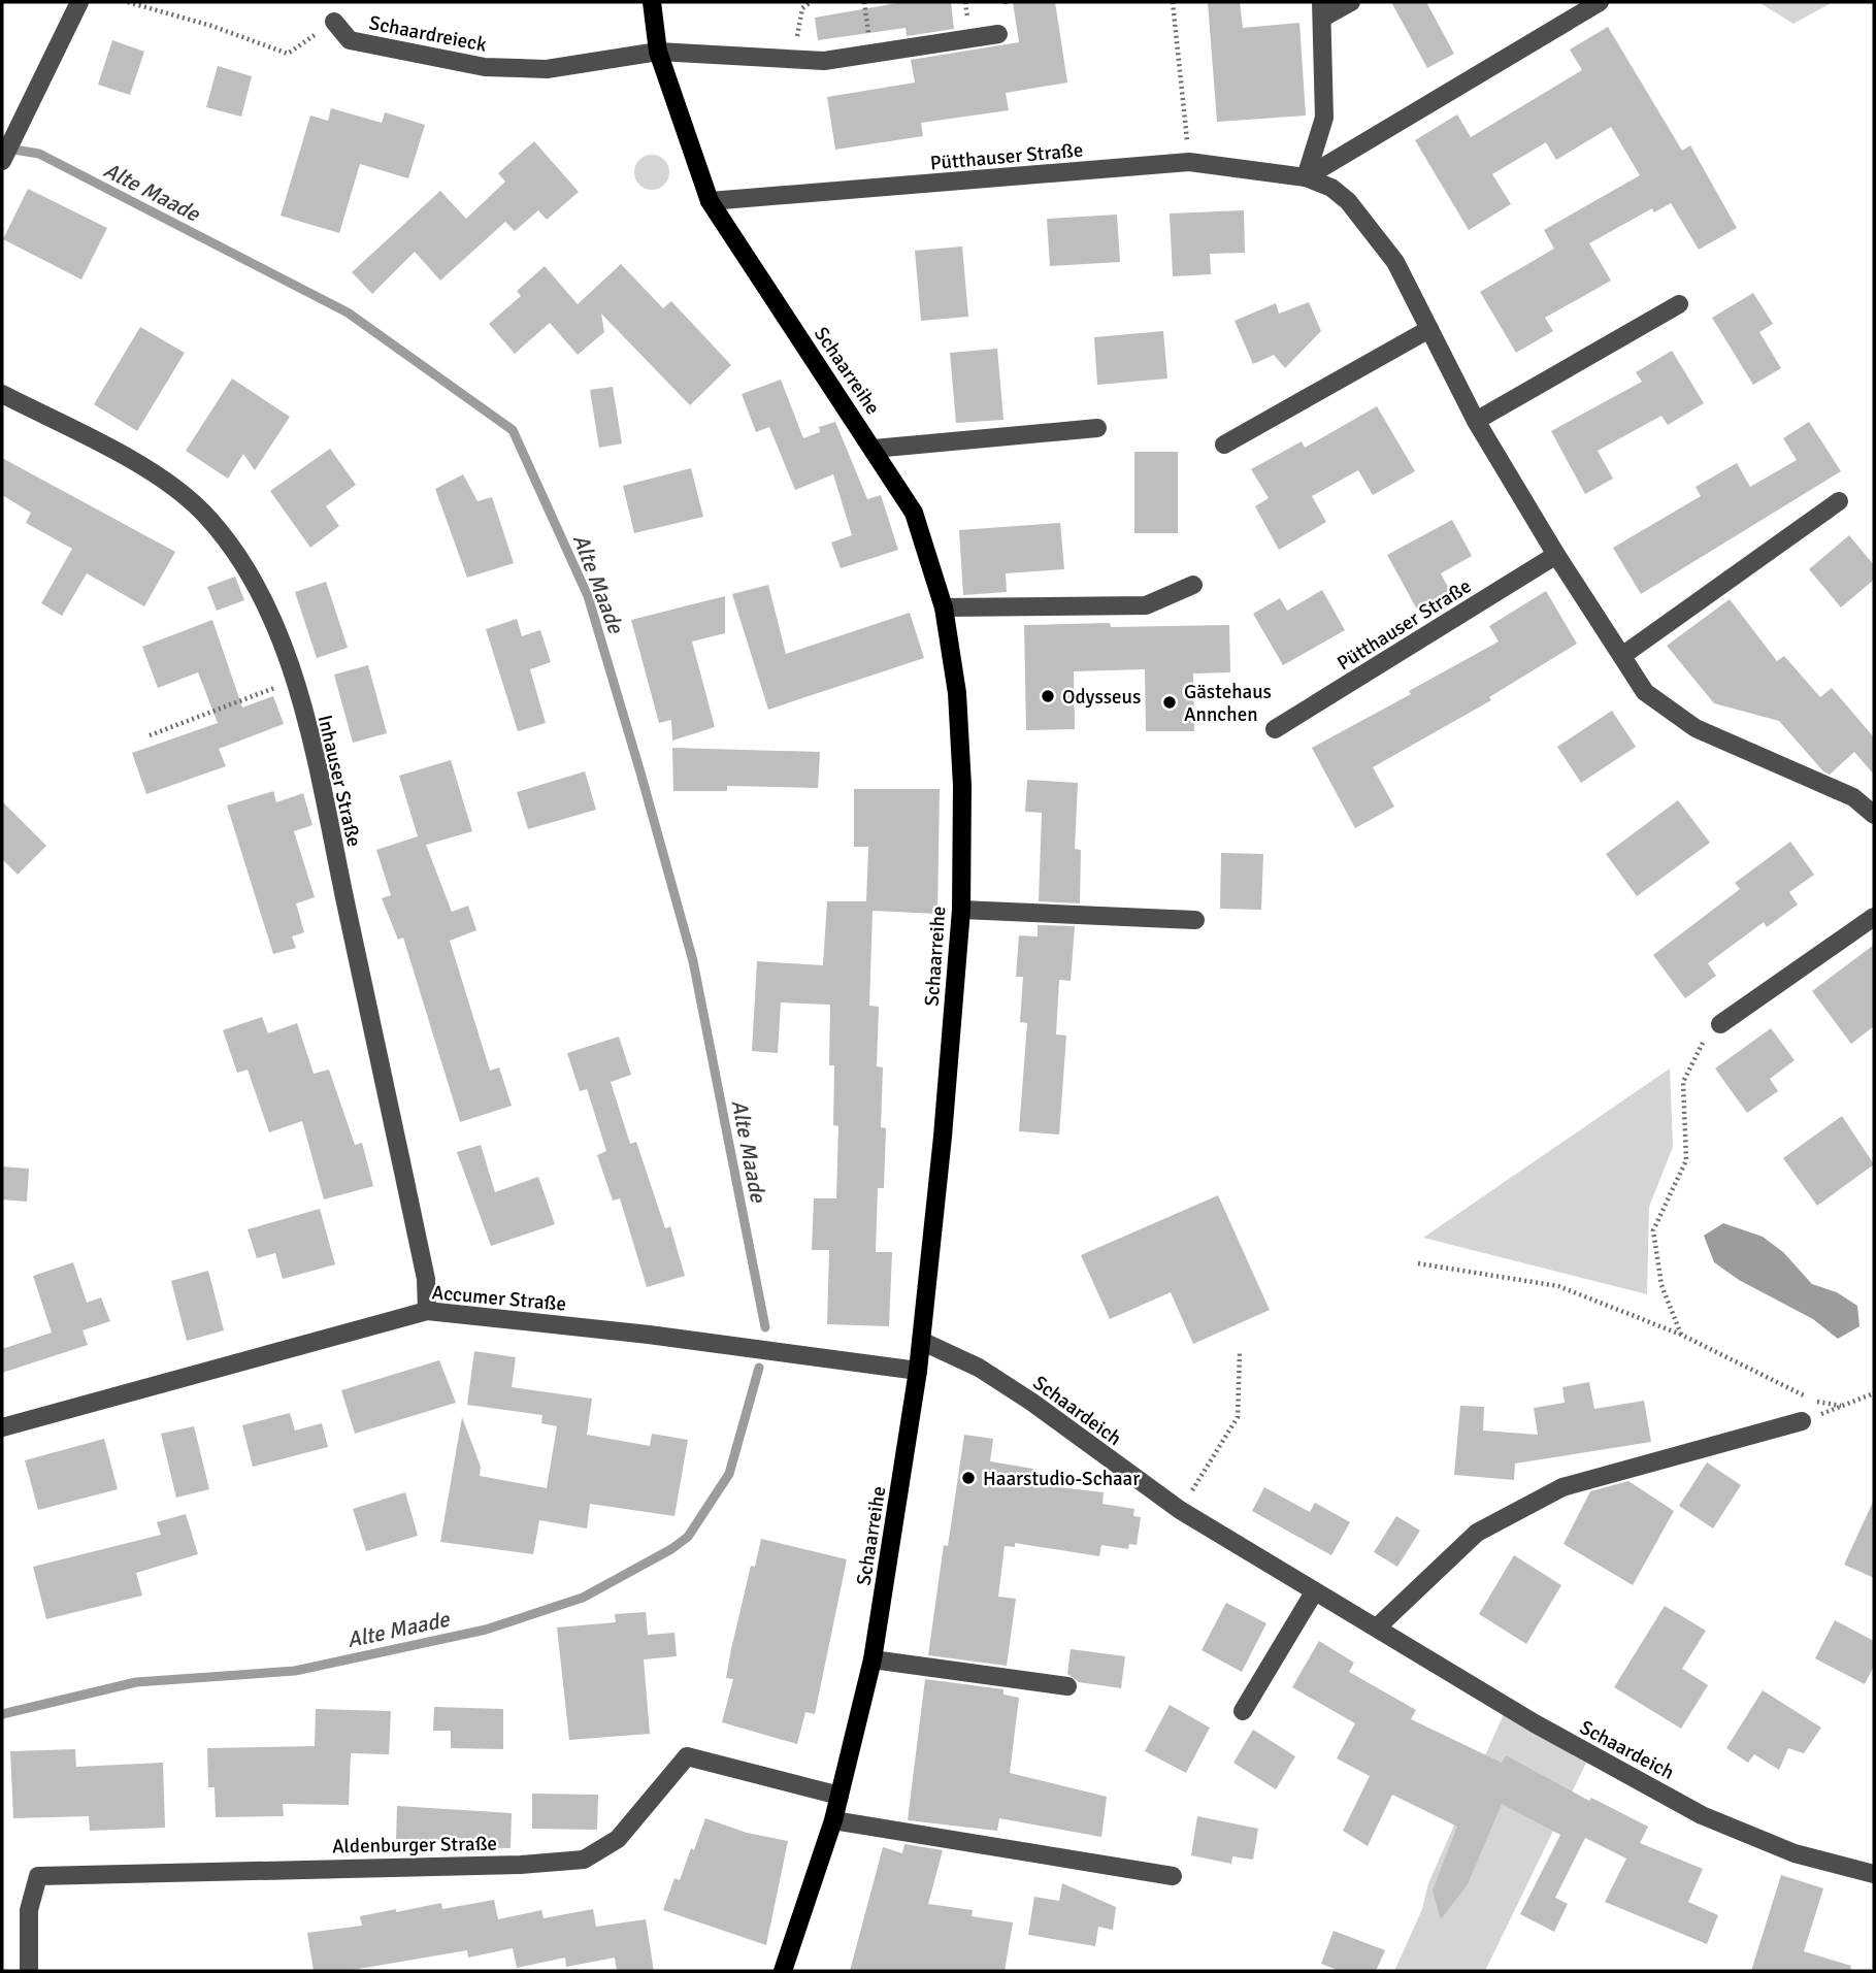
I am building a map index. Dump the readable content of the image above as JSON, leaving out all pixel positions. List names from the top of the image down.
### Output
{
  "streets": {
    "main road": ["Schaarreihe"],
    "street": [
      "Schaardreieck",
      "Pütthauser Straße",
      "Inhauser Straße",
      "Accumer Straße",
      "Schaardeich",
      "Aldenburger Straße"
    ]
  },
  "crossings": [
    ["Schaardreieck", "Schaarreihe"],
    ["Pütthauser Straße", "Schaarreihe"],
    ["Schaarreihe", "Accumer Straße"],
    ["Schaarreihe", "Schaardeich"],
    ["Schaarreihe", "Aldenburger Straße"],
    ["Inhauser Straße", "Accumer Straße"]
  ],
  "water": ["Alte Maade"],
  "places": ["Odysseus", "Gästehaus Annchen", "Haarstudio-Schaar"]
}
